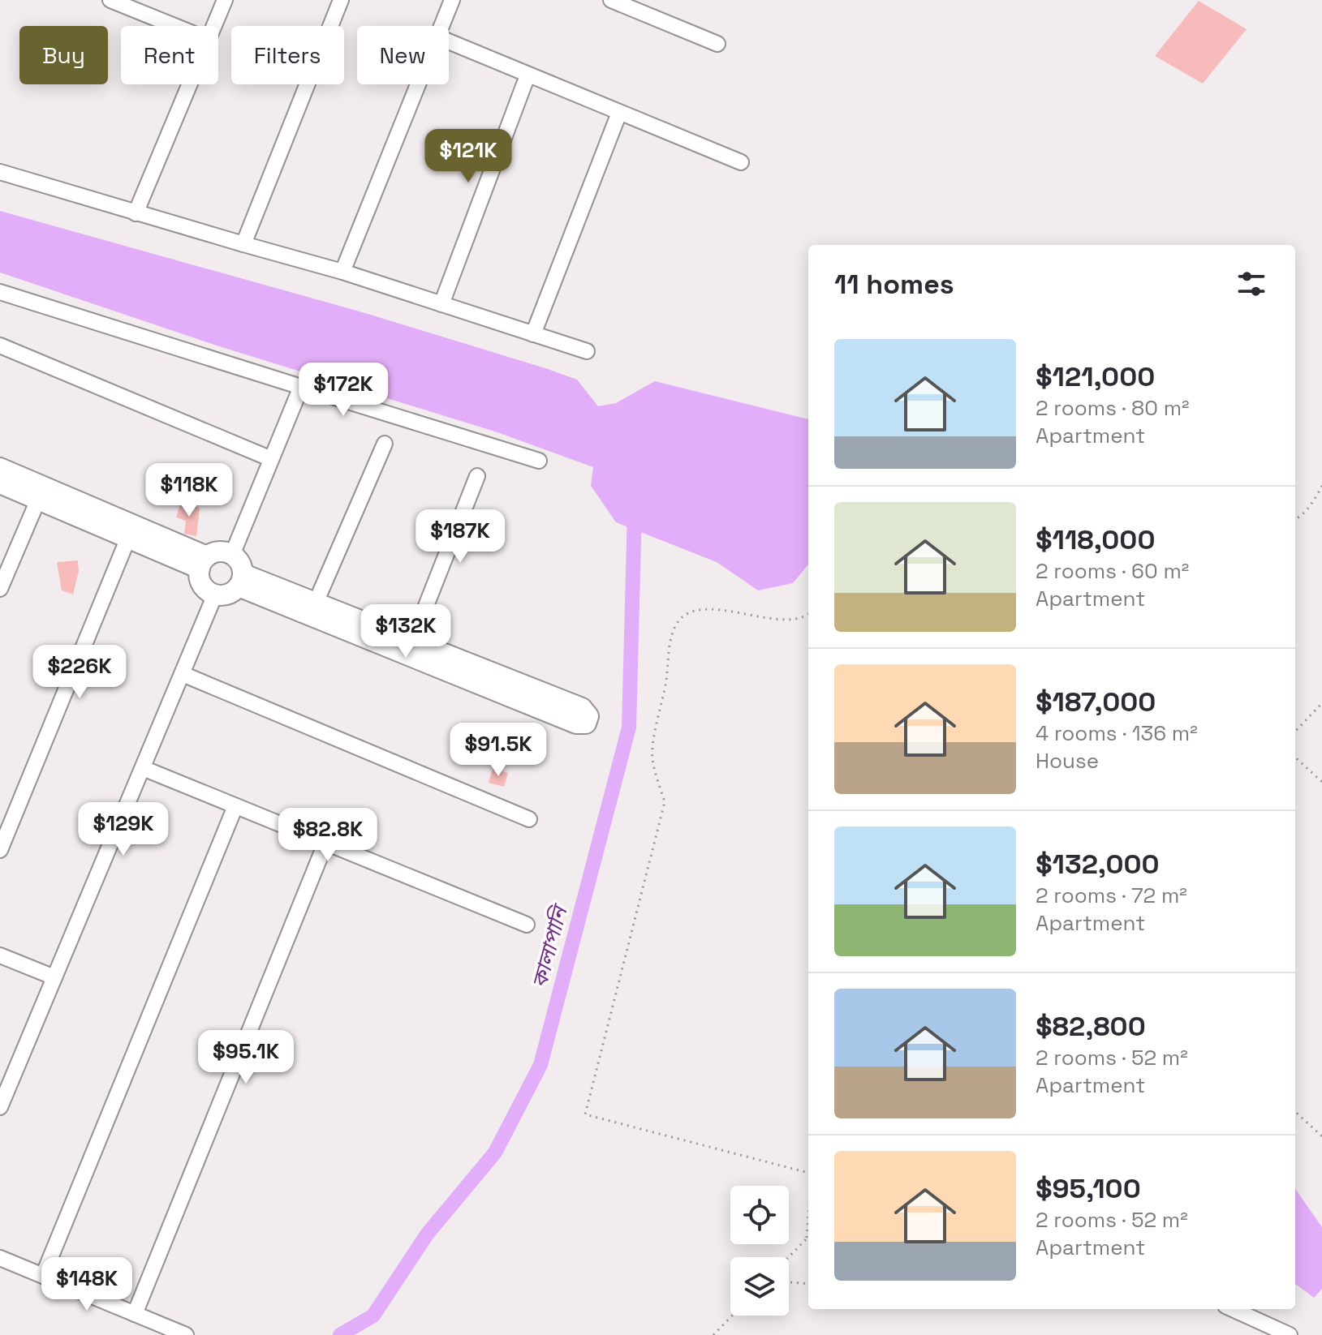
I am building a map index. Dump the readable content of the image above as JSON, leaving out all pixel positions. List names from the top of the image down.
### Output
{
  "water": ["কালাপানি"],
  "page": {
    "chip": [
      "Buy",
      "Rent",
      "Filters",
      "New"
    ],
    "price": [
      "$121K",
      "$172K",
      "$118K",
      "$187K",
      "$132K",
      "$226K",
      "$91.5K",
      "$129K",
      "$82.8K",
      "$95.1K",
      "$148K"
    ],
    "heading": "11 homes",
    "list": [
      {
        "name": "$121,000",
        "note": "2 rooms · 80 m² · Apartment"
      },
      {
        "name": "$118,000",
        "note": "2 rooms · 60 m² · Apartment"
      },
      {
        "name": "$187,000",
        "note": "4 rooms · 136 m² · House"
      },
      {
        "name": "$132,000",
        "note": "2 rooms · 72 m² · Apartment"
      },
      {
        "name": "$82,800",
        "note": "2 rooms · 52 m² · Apartment"
      },
      {
        "name": "$95,100",
        "note": "2 rooms · 52 m² · Apartment"
      }
    ]
  }
}
